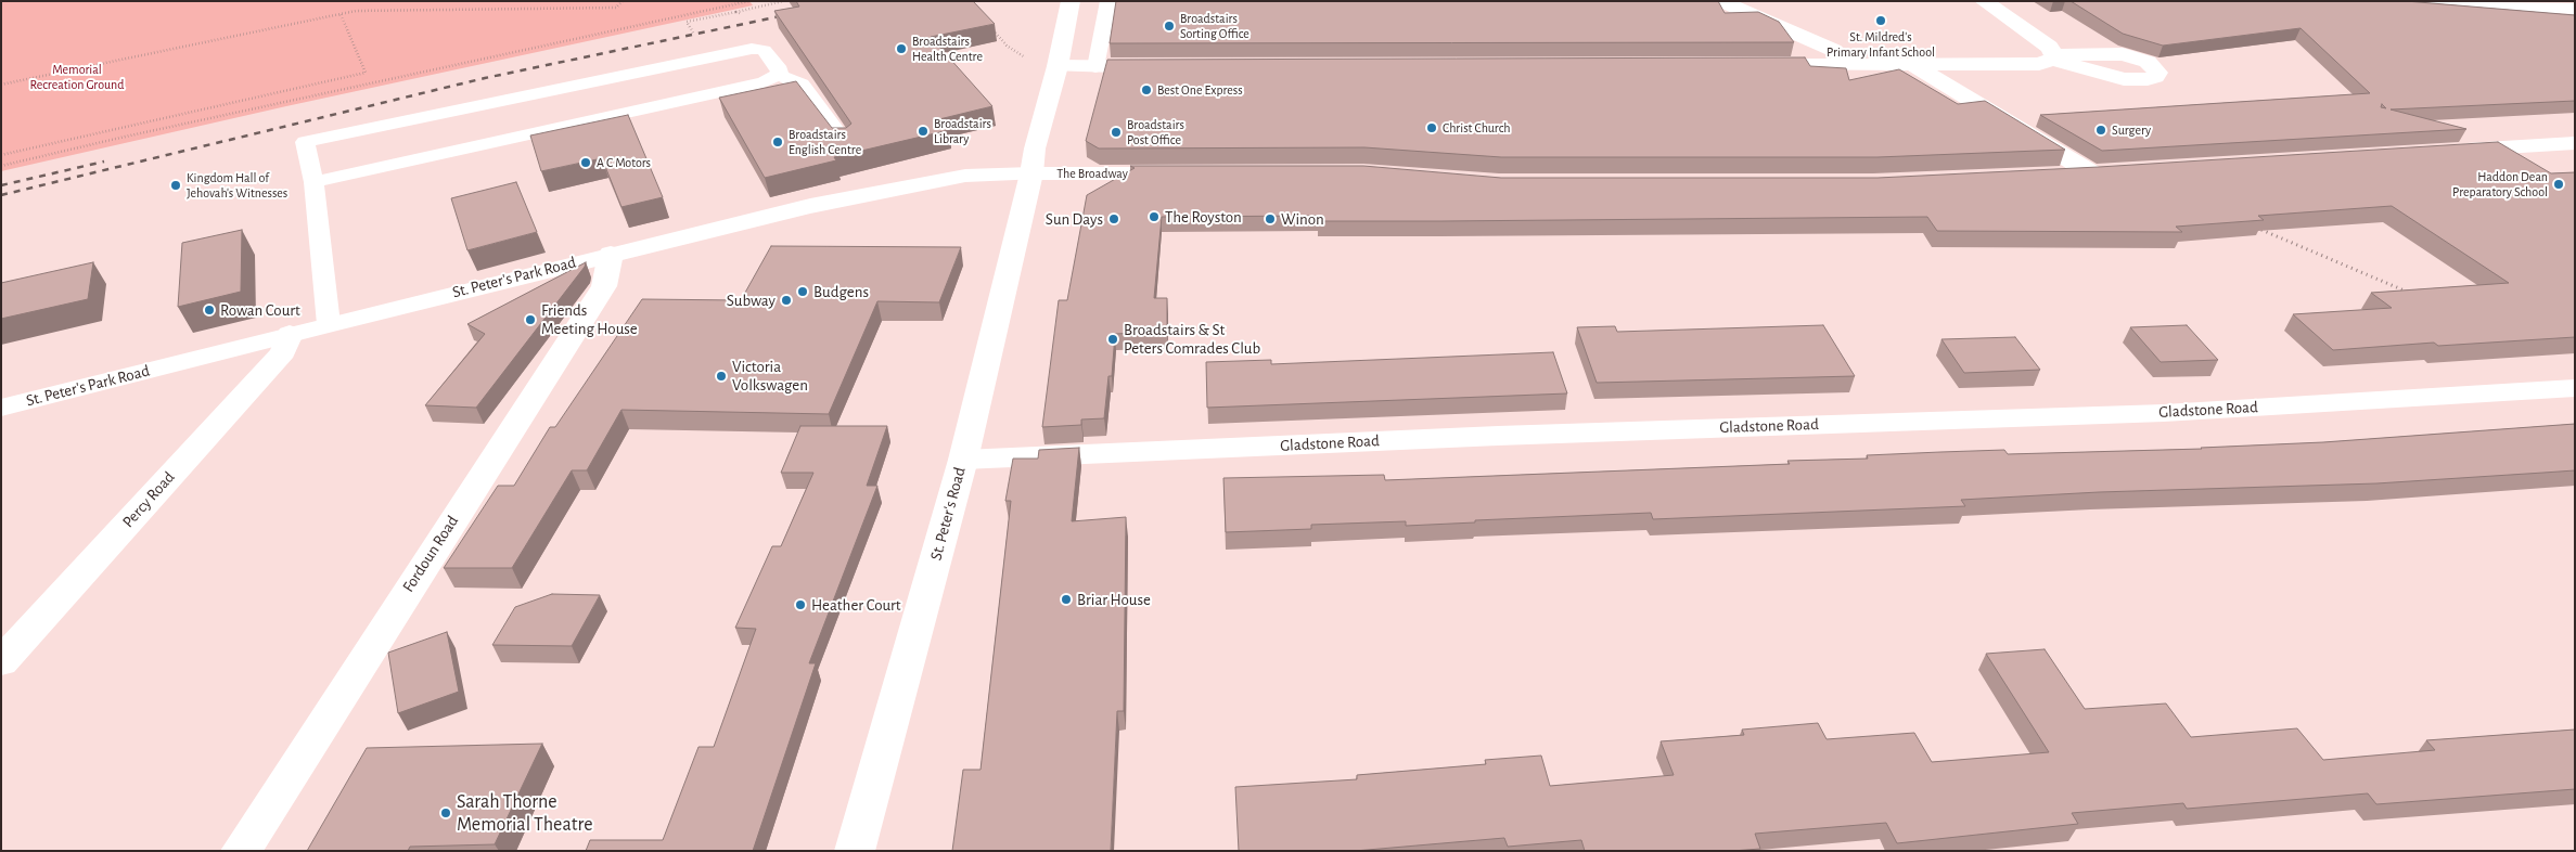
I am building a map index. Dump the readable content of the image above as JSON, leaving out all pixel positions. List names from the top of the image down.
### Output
{
  "streets": {
    "street": [
      "The Broadway",
      "St. Peter's Park Road",
      "Gladstone Road",
      "Percy Road",
      "St. Peter's Road",
      "Fordoun Road"
    ]
  },
  "crossings": [
    ["The Broadway", "St. Peter's Park Road"],
    ["The Broadway", "St. Peter's Road"],
    ["St. Peter's Park Road", "Percy Road"],
    ["St. Peter's Park Road", "St. Peter's Road"],
    ["St. Peter's Park Road", "Fordoun Road"],
    ["Gladstone Road", "St. Peter's Road"]
  ],
  "parks": ["Memorial Recreation Ground"],
  "places": [
    "St. Mildred's Primary Infant School",
    "Broadstairs Sorting Office",
    "Broadstairs Health Centre",
    "Best One Express",
    "Christ Church",
    "Surgery",
    "Broadstairs Library",
    "Broadstairs Post Office",
    "Broadstairs English Centre",
    "A C Motors",
    "Haddon Dean Preparatory School",
    "Kingdom Hall of Jehovah's Witnesses",
    "The Royston",
    "Sun Days",
    "Winon",
    "Budgens",
    "Subway",
    "Rowan Court",
    "Friends Meeting House",
    "Broadstairs & St Peters Comrades Club",
    "Victoria Volkswagen",
    "Briar House",
    "Heather Court",
    "Sarah Thorne Memorial Theatre"
  ]
}
